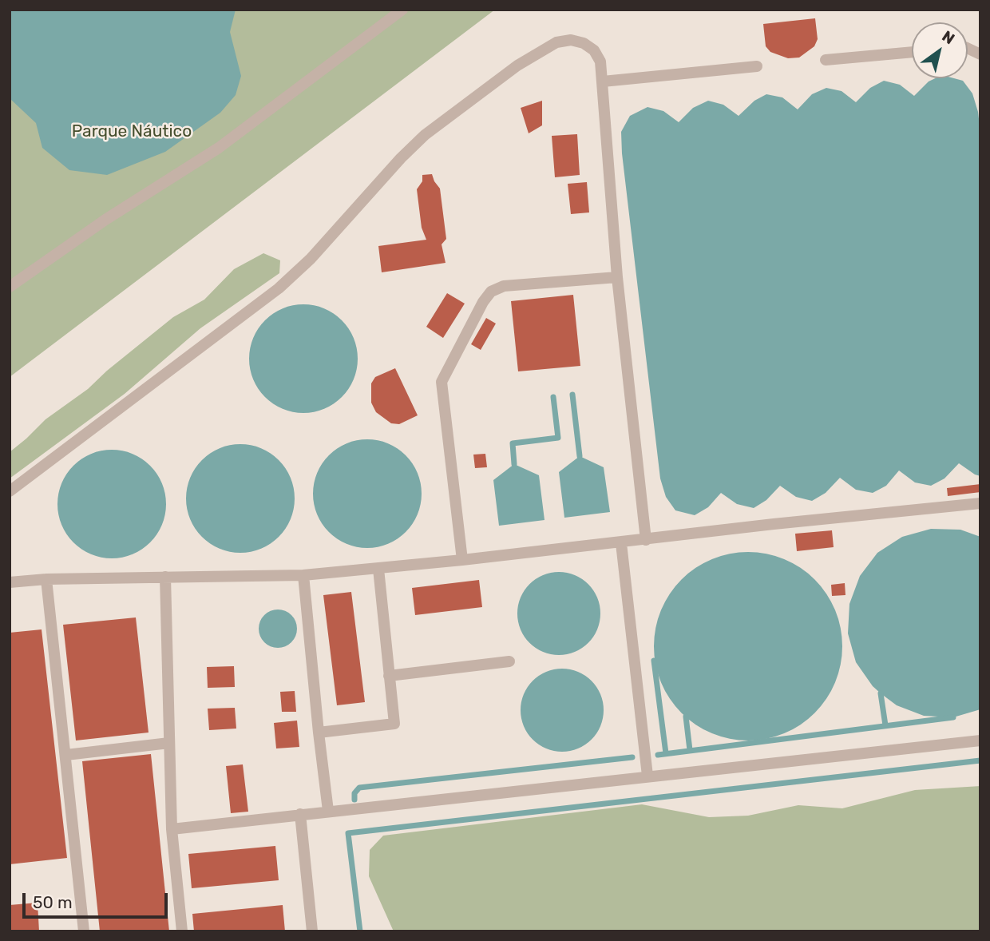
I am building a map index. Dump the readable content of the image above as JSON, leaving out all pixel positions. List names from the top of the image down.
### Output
{
  "parks": ["Parque Náutico"],
  "scale_bar": "50 m",
  "north": "top right"
}
